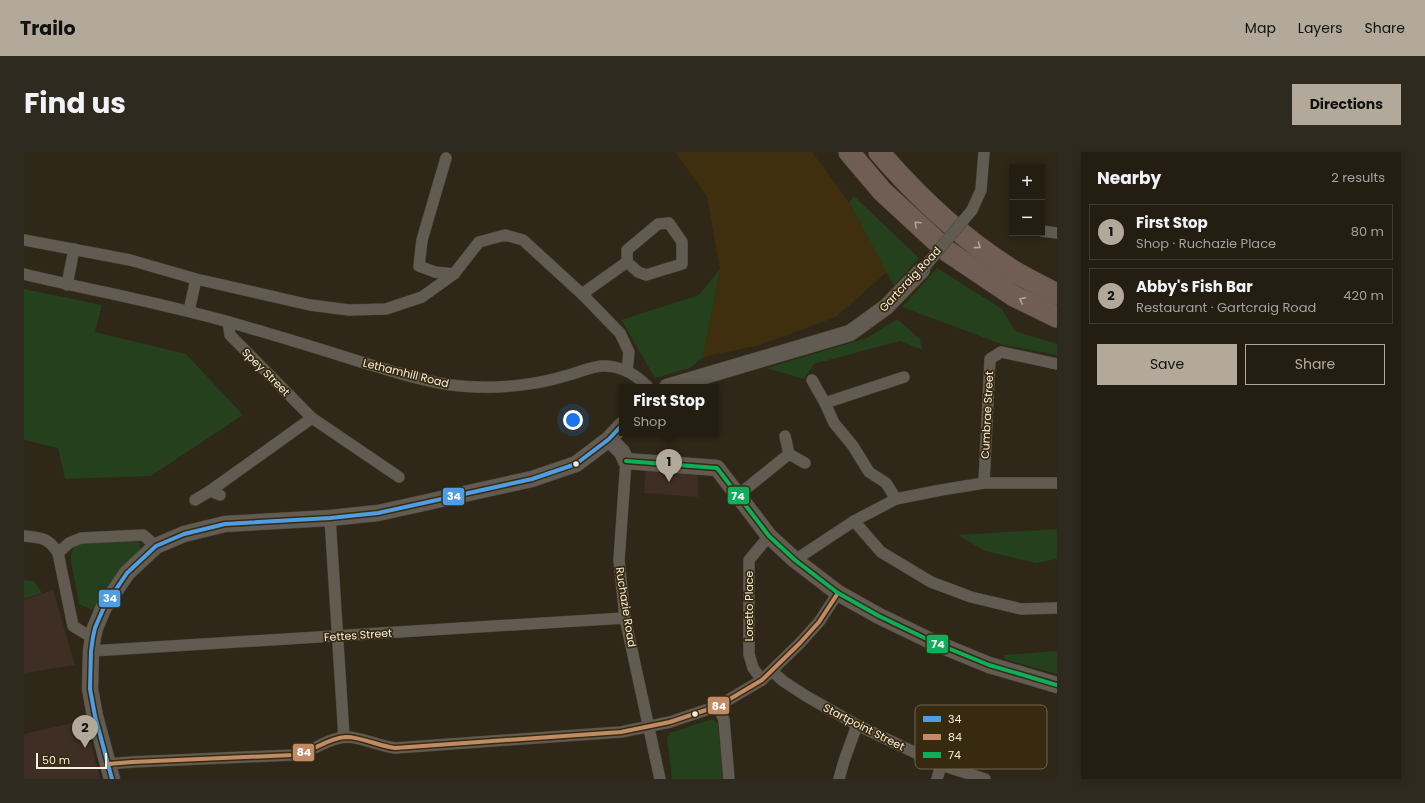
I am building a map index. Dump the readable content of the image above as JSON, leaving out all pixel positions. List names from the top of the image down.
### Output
{
  "streets": {
    "street": [
      "Gartcraig Road",
      "Spey Street",
      "Lethamhill Road",
      "Cumbrae Street",
      "Loretto Place",
      "Ruchazie Road",
      "Fettes Street",
      "Startpoint Street"
    ]
  },
  "crossings": [
    ["Spey Street", "Lethamhill Road"],
    ["Ruchazie Road", "Fettes Street"]
  ],
  "lines": ["transit line 34", "transit line 74", "transit line 84"],
  "legend": ["34", "84", "74"],
  "scale_bar": "50 m",
  "page": {
    "header": "Trailo",
    "nav": ["Map", "Layers", "Share"],
    "title": "Find us",
    "buttons": [
      "Directions",
      ["Save", "Share"]
    ],
    "heading": ["Nearby", "2 results"],
    "map_buttons": ["+", "−"],
    "list": [
      {
        "mark": "1",
        "name": "First Stop",
        "note": "Shop · Ruchazie Place",
        "value": "80 m"
      },
      {
        "mark": "2",
        "name": "Abby's Fish Bar",
        "note": "Restaurant · Gartcraig Road",
        "value": "420 m"
      }
    ],
    "popup": ["First Stop", "Shop"],
    "pins": ["1", "2"],
    "scale": "50 m"
  }
}
